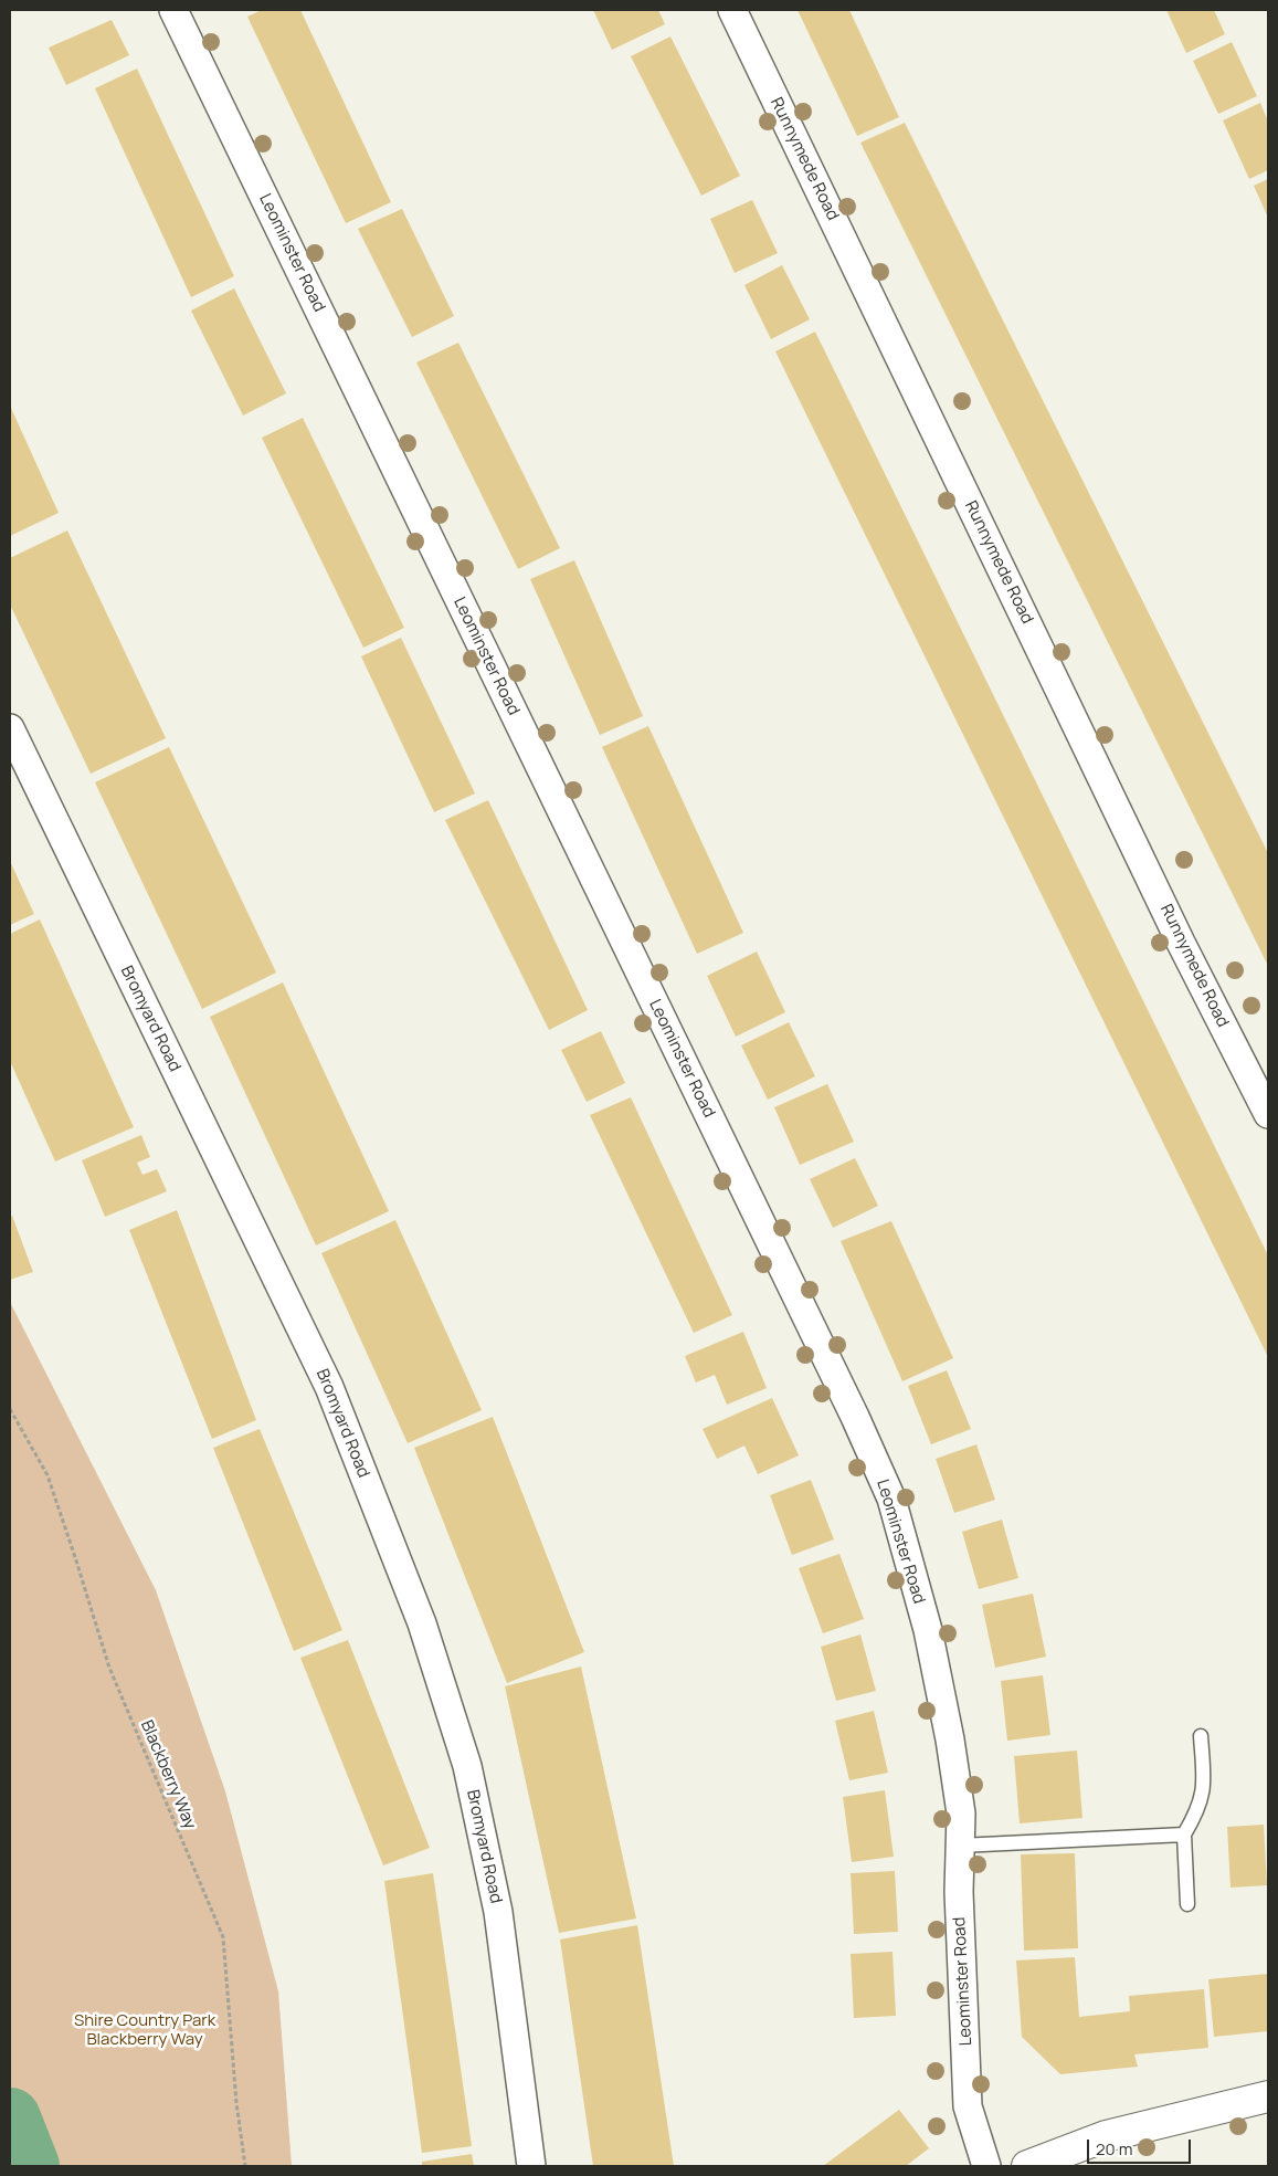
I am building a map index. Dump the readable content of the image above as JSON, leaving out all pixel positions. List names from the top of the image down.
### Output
{
  "streets": {
    "street": ["Runnymede Road", "Leominster Road", "Bromyard Road"],
    "path": ["Blackberry Way"]
  },
  "parks": ["Shire Country Park Blackberry Way"],
  "scale_bar": "20 m"
}
